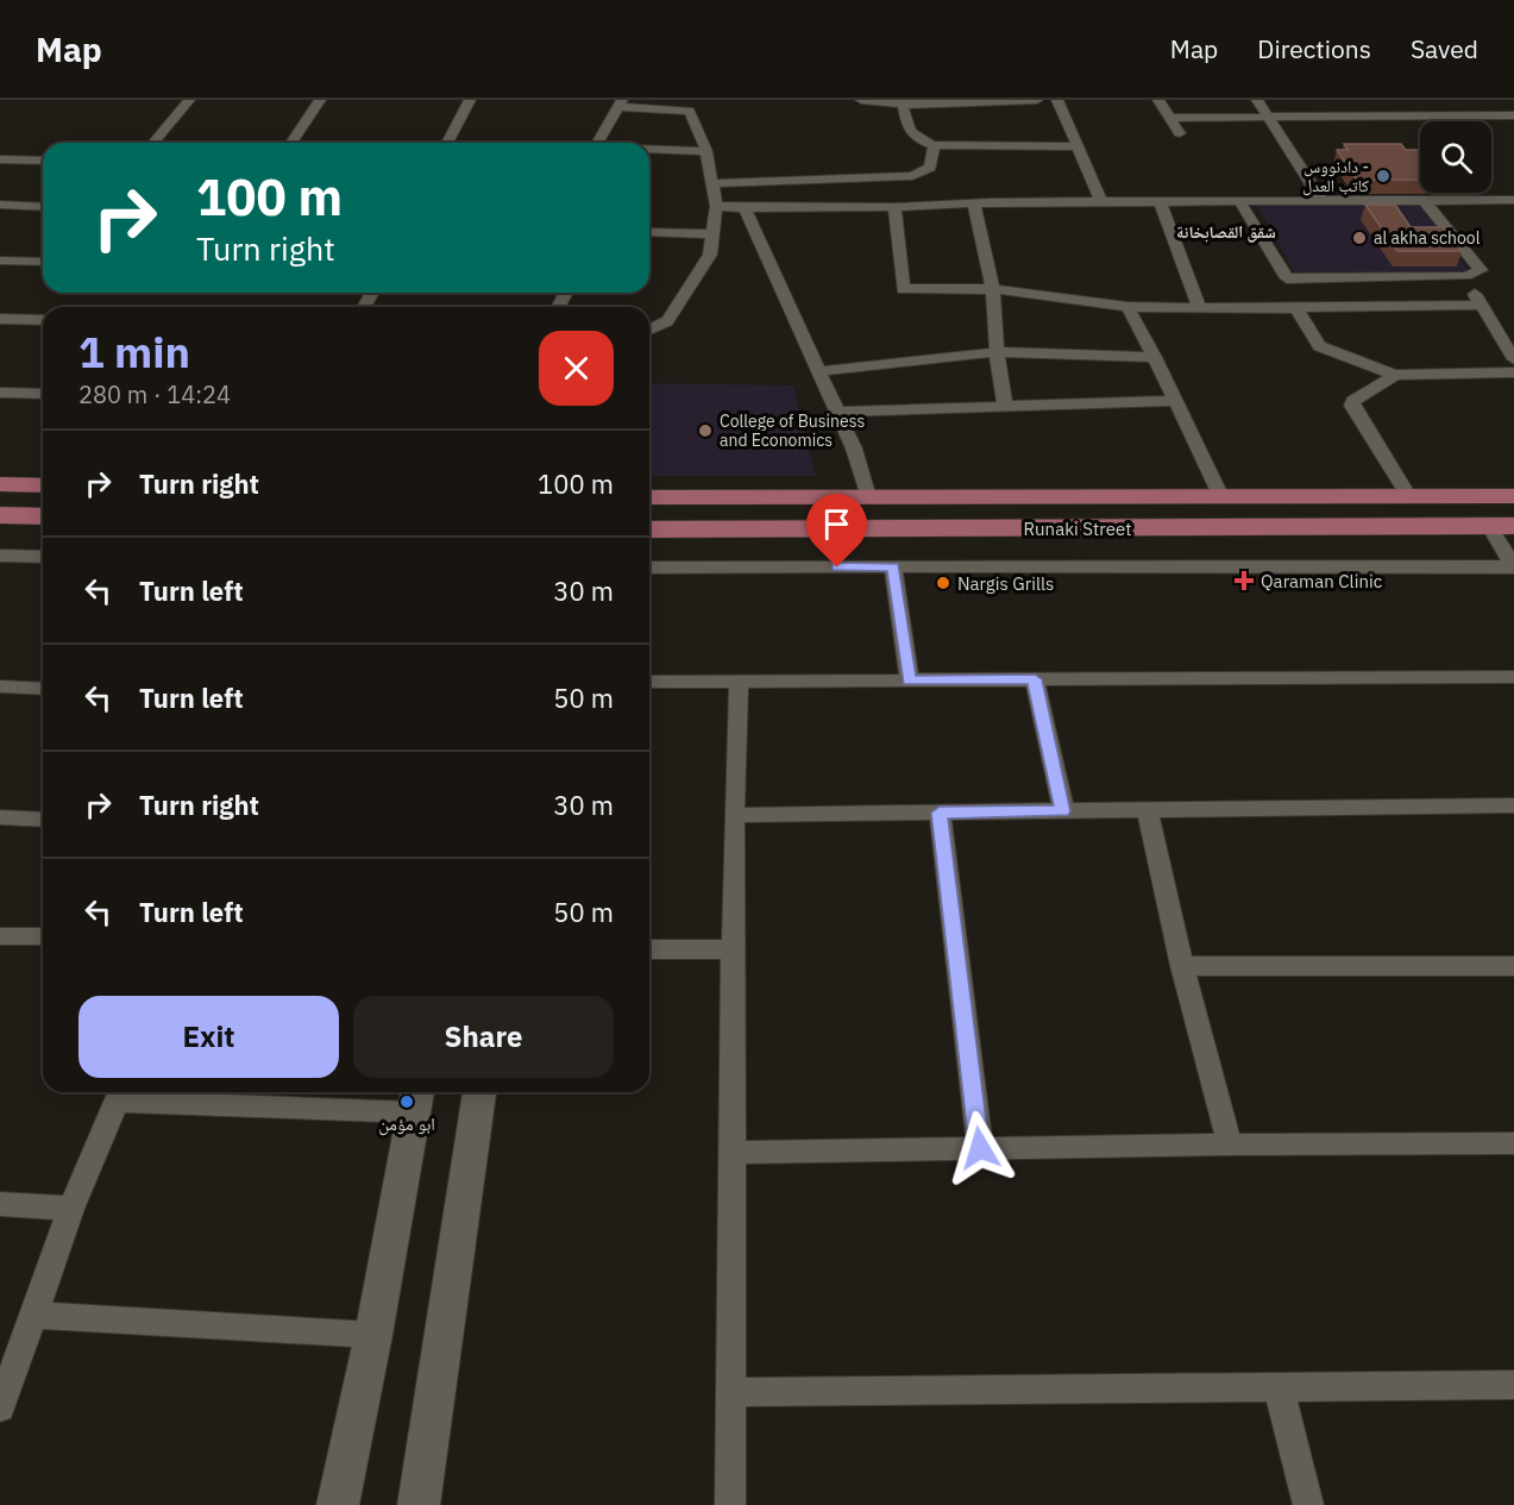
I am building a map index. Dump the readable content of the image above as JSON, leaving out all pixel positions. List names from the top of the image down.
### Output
{
  "streets": {
    "main road": ["Runaki Street"]
  },
  "districts": ["شقق القصابخانة"],
  "places": {
    "other": [
      "دادنووس - کاتب العدل",
      "al akha school",
      "College of Business and Economics",
      "Nargis Grills",
      "ابو مؤمن"
    ],
    "health": ["Qaraman Clinic"]
  },
  "page": {
    "header": "Map",
    "nav": ["Map", "Directions", "Saved"],
    "turn": ["100 m", "Turn right"],
    "heading": ["1 min", "280 m · 14:24"],
    "list": [
      {
        "name": "Turn right",
        "value": "100 m"
      },
      {
        "name": "Turn left",
        "value": "30 m"
      },
      {
        "name": "Turn left",
        "value": "50 m"
      },
      {
        "name": "Turn right",
        "value": "30 m"
      },
      {
        "name": "Turn left",
        "value": "50 m"
      }
    ],
    "buttons": ["Exit", "Share"]
  }
}
